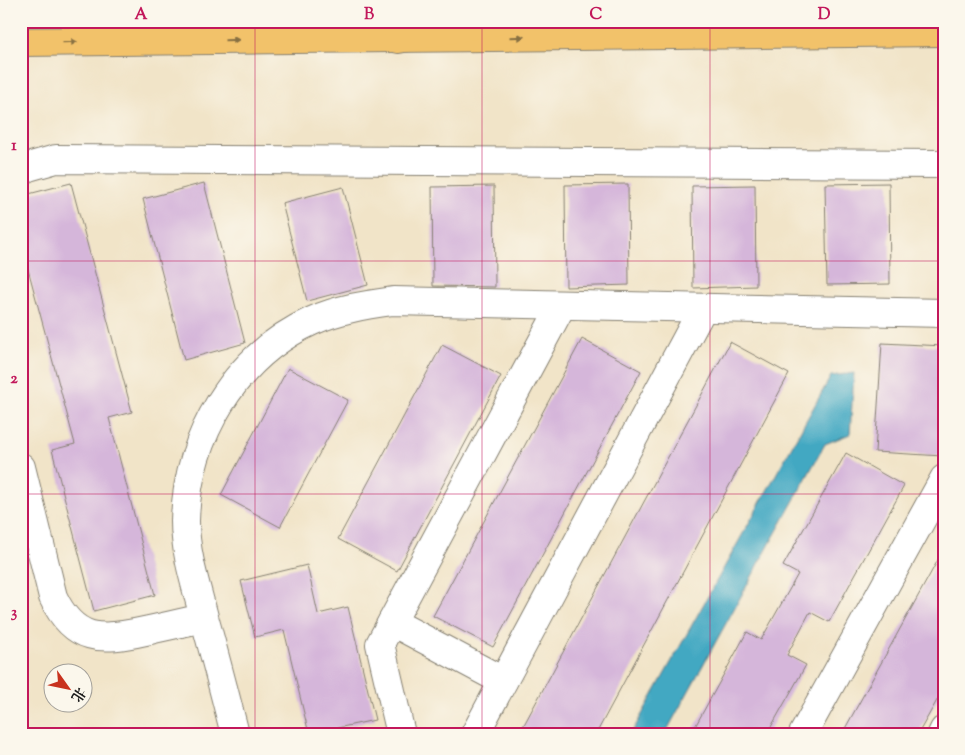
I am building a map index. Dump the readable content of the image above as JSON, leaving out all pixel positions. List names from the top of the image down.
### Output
{
  "north": "bottom right",
  "grid": {
    "columns": [
      "A",
      "B",
      "C",
      "D"
    ],
    "rows": ["1", "2", "3"]
  }
}
